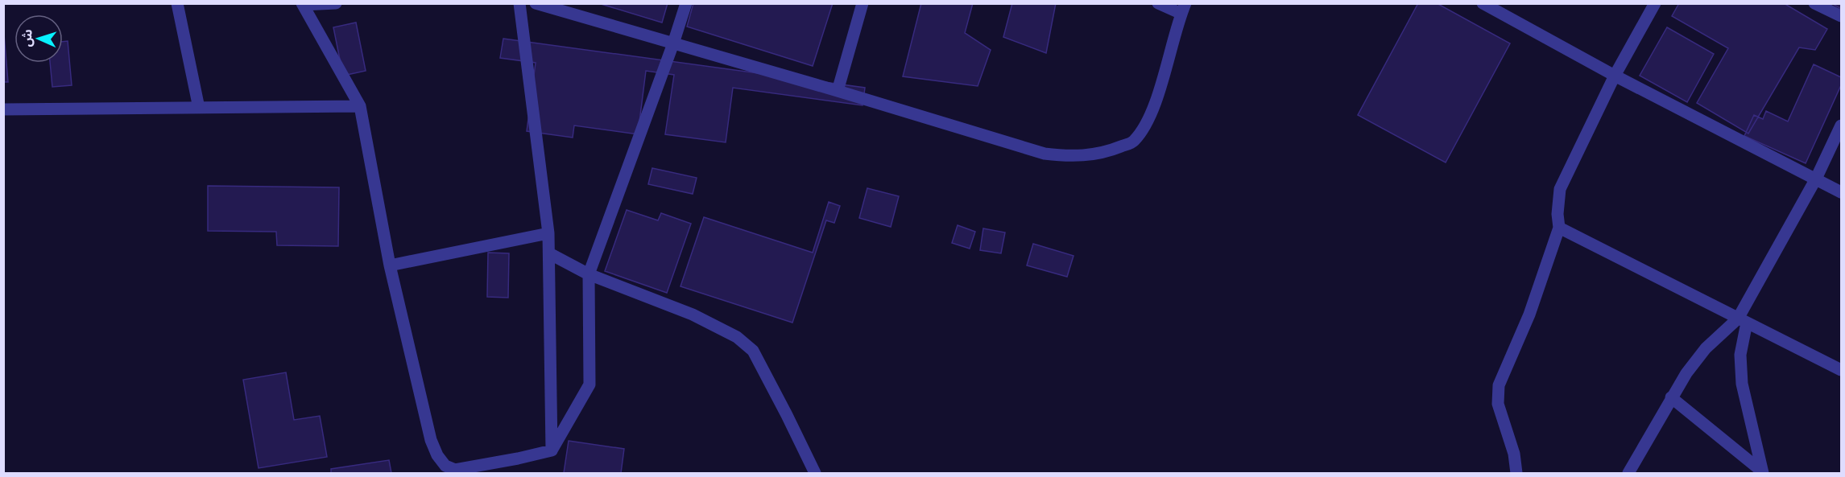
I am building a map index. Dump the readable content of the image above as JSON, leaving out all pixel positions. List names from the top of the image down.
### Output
{
  "north": "left"
}
